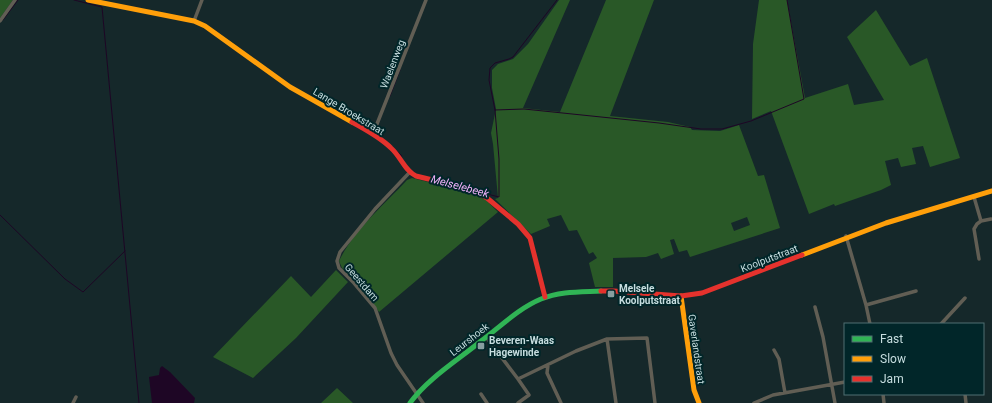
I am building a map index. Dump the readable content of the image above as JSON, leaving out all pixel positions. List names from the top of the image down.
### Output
{
  "streets": {
    "street": [
      "Waelenweg",
      "Lange Broekstraat",
      "Koolputstraat",
      "Geestdam",
      "Leurshoek",
      "Gaverlandstraat"
    ]
  },
  "crossings": [
    ["Waelenweg", "Lange Broekstraat"],
    ["Lange Broekstraat", "Geestdam"],
    ["Koolputstraat", "Leurshoek"],
    ["Koolputstraat", "Gaverlandstraat"],
    ["Geestdam", "Leurshoek"]
  ],
  "water": ["Melselebeek"],
  "places": {
    "transit": ["Melsele Koolputstraat", "Beveren-Waas Hagewinde"]
  },
  "legend": ["Fast", "Slow", "Jam"]
}
